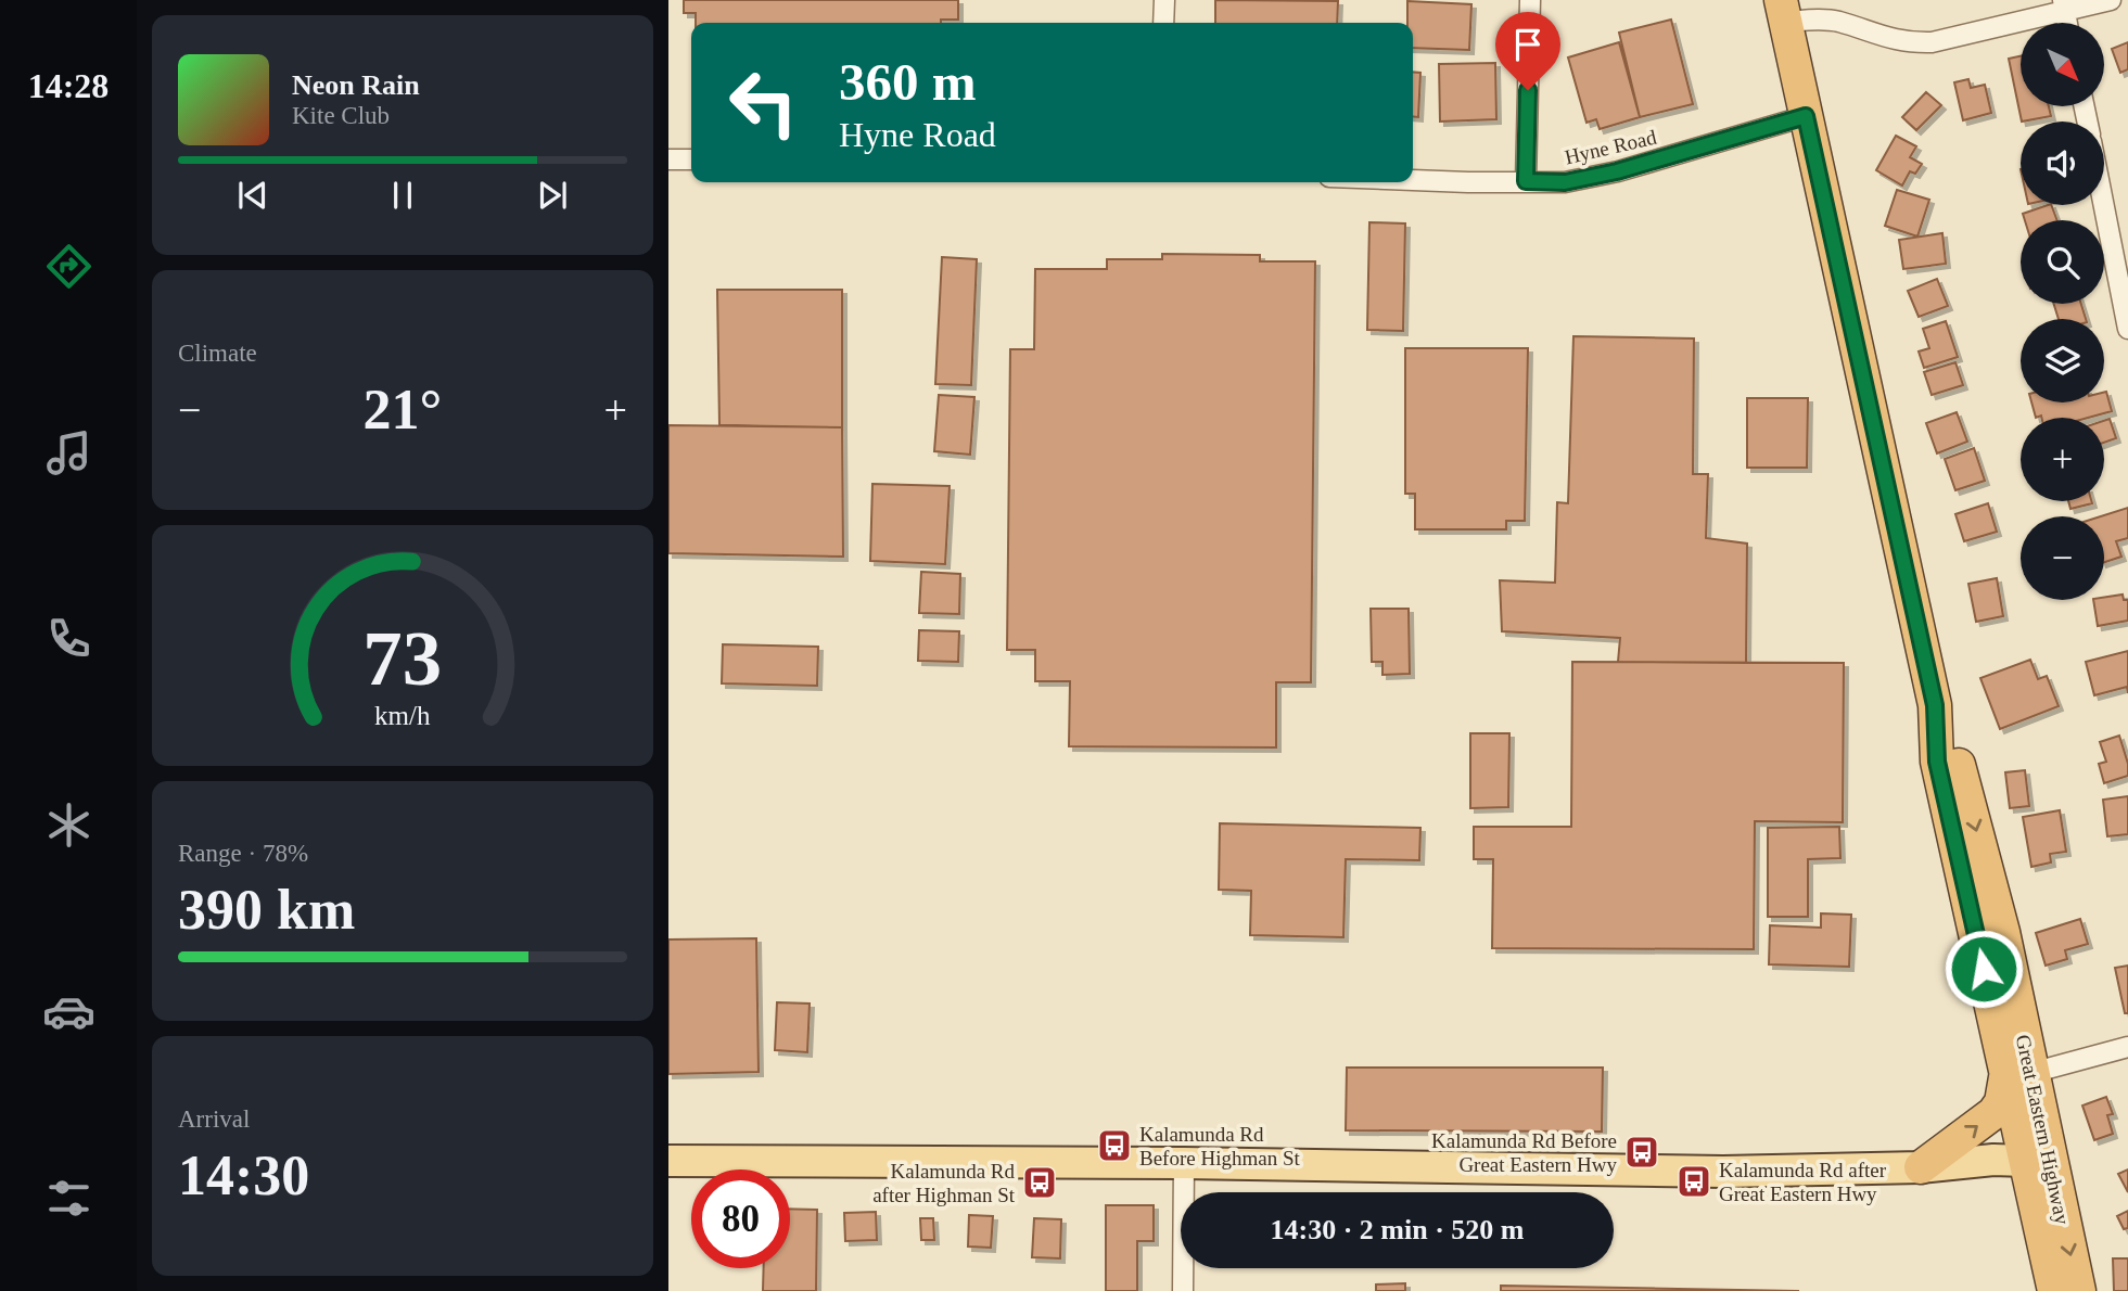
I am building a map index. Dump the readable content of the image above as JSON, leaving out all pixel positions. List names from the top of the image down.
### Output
{
  "streets": {
    "highway": ["Great Eastern Highway"],
    "street": ["Hyne Road"]
  },
  "crossings": [
    ["Hyne Road", "Great Eastern Highway"]
  ],
  "places": {
    "bus stop": [
      "Kalamunda Rd Before Highman St",
      "Kalamunda Rd Before Great Eastern Hwy",
      "Kalamunda Rd after Great Eastern Hwy",
      "Kalamunda Rd after Highman St"
    ]
  },
  "north": "bottom right",
  "page": {
    "tabs": "14:28",
    "map_buttons": ["+", "−"],
    "turn": ["360 m", "Hyne Road"],
    "song": ["Neon Rain", "Kite Club"],
    "tile": [
      "Climate",
      ["Range · 78%", "390 km"],
      ["Arrival", "14:30"]
    ],
    "heat": ["−", "21°", "+"],
    "limit": "80",
    "trip": "14:30 · 2 min · 520 m",
    "gauge": ["73", "km/h"]
  }
}
